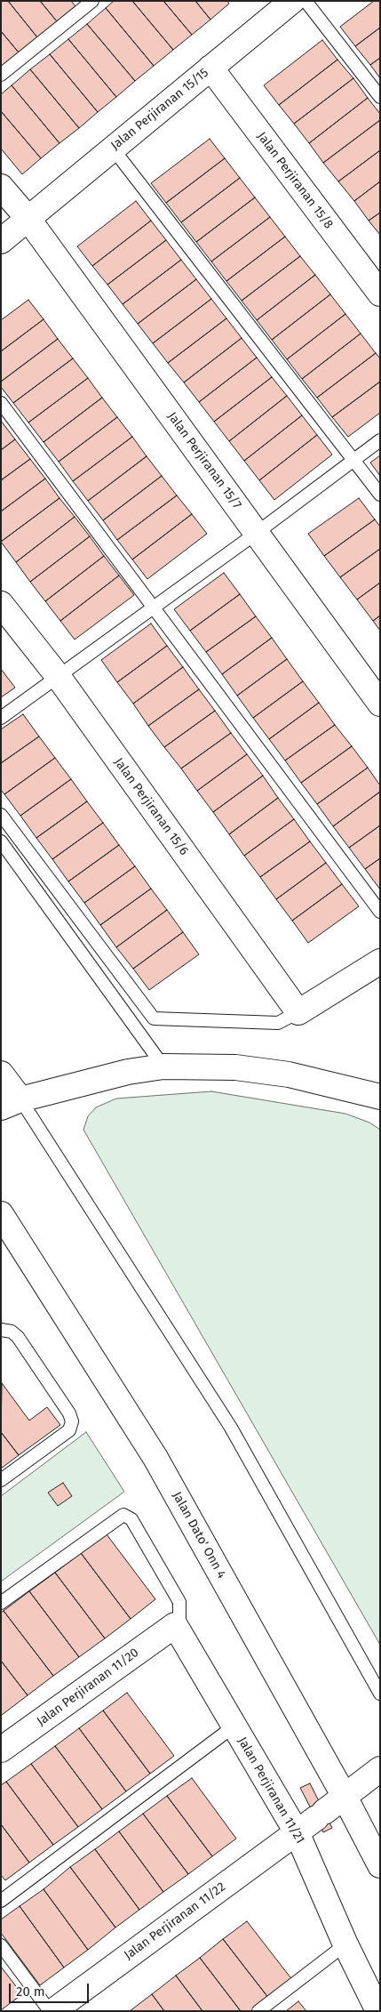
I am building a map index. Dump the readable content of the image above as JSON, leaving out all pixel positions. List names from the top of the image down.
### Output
{
  "streets": {
    "street": [
      "Jalan Perjiranan 15/15",
      "Jalan Perjiranan 15/8",
      "Jalan Perjiranan 15/7",
      "Jalan Perjiranan 15/6",
      "Jalan Dato' Onn 4",
      "Jalan Perjiranan 11/20",
      "Jalan Perjiranan 11/21",
      "Jalan Perjiranan 11/22"
    ]
  },
  "crossings": [
    ["Jalan Perjiranan 15/15", "Jalan Perjiranan 15/8"],
    ["Jalan Perjiranan 15/15", "Jalan Perjiranan 15/7"],
    ["Jalan Dato' Onn 4", "Jalan Perjiranan 11/22"],
    ["Jalan Perjiranan 11/20", "Jalan Perjiranan 11/21"],
    ["Jalan Perjiranan 11/21", "Jalan Perjiranan 11/22"]
  ],
  "scale_bar": "20 m"
}
